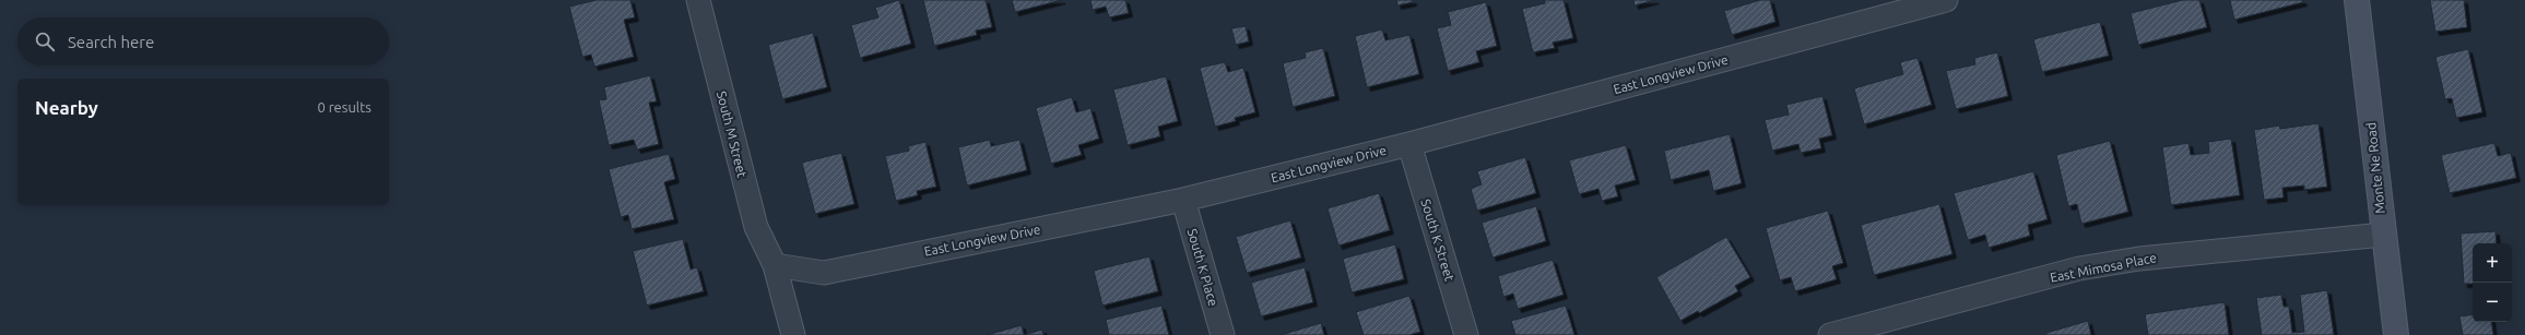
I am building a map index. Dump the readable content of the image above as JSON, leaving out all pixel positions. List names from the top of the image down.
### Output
{
  "streets": {
    "street": [
      "East Longview Drive",
      "South M Street",
      "Monte Ne Road",
      "South K Street",
      "South K Place",
      "East Mimosa Place"
    ]
  },
  "crossings": [
    ["East Longview Drive", "South M Street"],
    ["East Longview Drive", "South K Street"],
    ["East Longview Drive", "South K Place"],
    ["Monte Ne Road", "East Mimosa Place"]
  ],
  "page": {
    "search": "Search here",
    "heading": ["Nearby", "0 results"],
    "map_buttons": ["+", "−"]
  }
}
